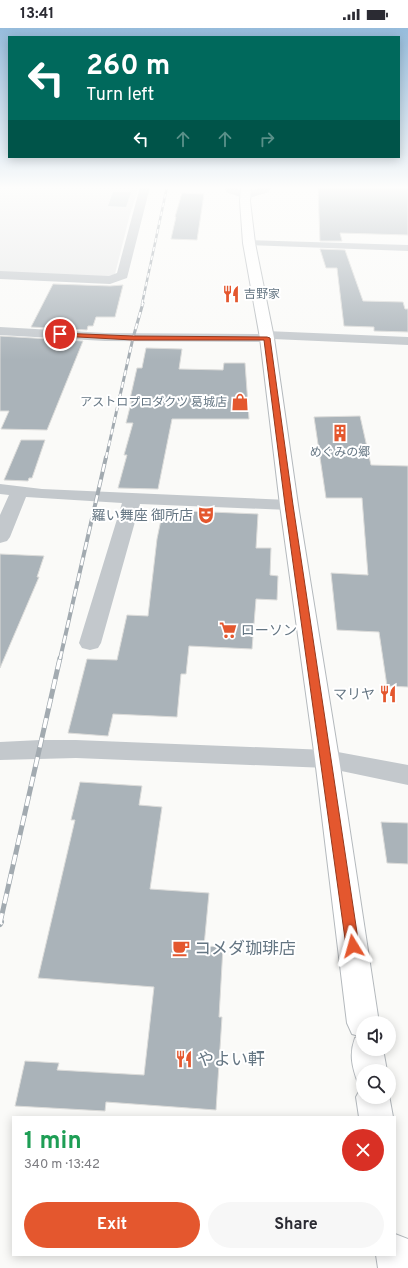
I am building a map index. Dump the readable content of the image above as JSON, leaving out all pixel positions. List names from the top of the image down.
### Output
{
  "places": {
    "restaurant": ["吉野家", "マリヤ", "やよい軒"],
    "shop": ["アストロプロダクツ 葛城店"],
    "building": ["めぐみの郷"],
    "theatre": ["羅い舞座 御所店"],
    "supermarket": ["ローソン"],
    "cafe": ["コメダ珈琲店"]
  },
  "page": {
    "status": "13:41",
    "turn": ["260 m", "Turn left"],
    "heading": ["1 min", "340 m · 13:42"],
    "buttons": ["Exit", "Share"]
  }
}
